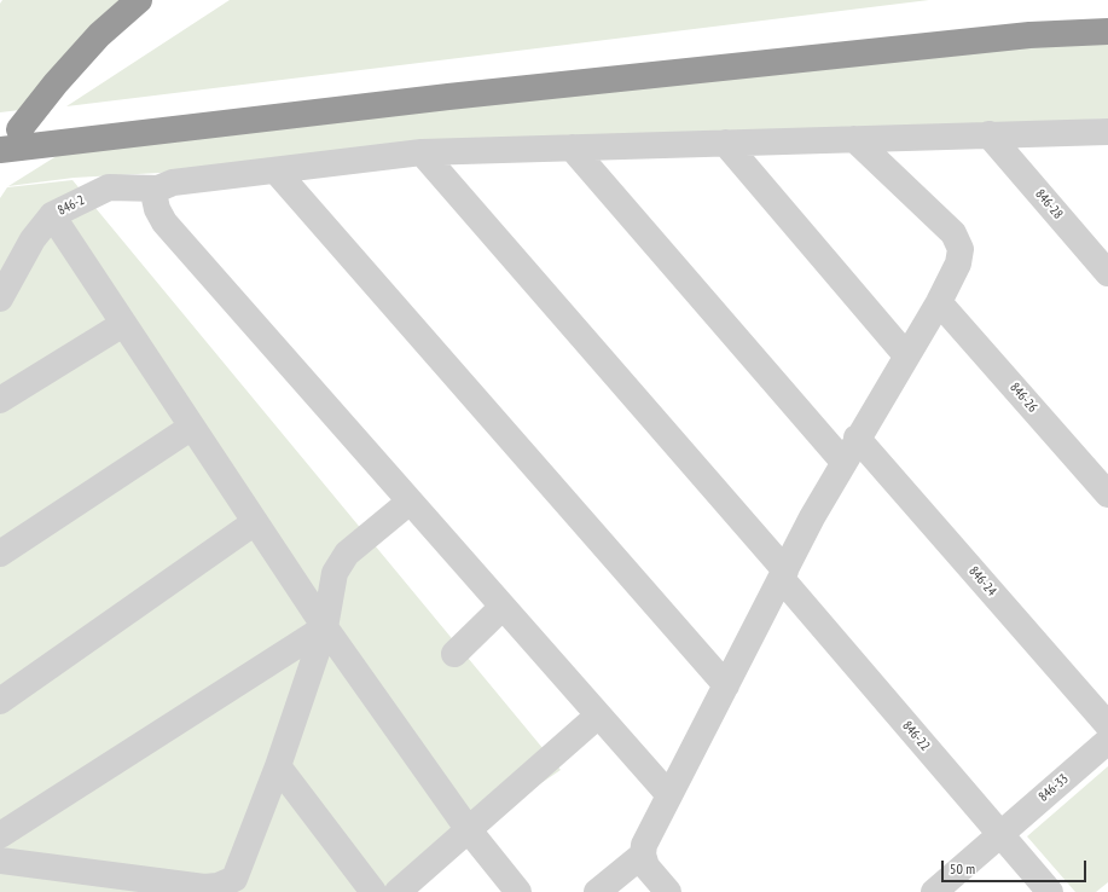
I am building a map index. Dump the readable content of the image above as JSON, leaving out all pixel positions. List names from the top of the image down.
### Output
{
  "streets": {
    "street": [
      "846-28",
      "846-2",
      "846-26",
      "846-24",
      "846-22",
      "846-33"
    ]
  },
  "crossings": [
    ["846-28", "846-2"],
    ["846-2", "846-22"],
    ["846-22", "846-33"]
  ],
  "scale_bar": "50 m"
}
